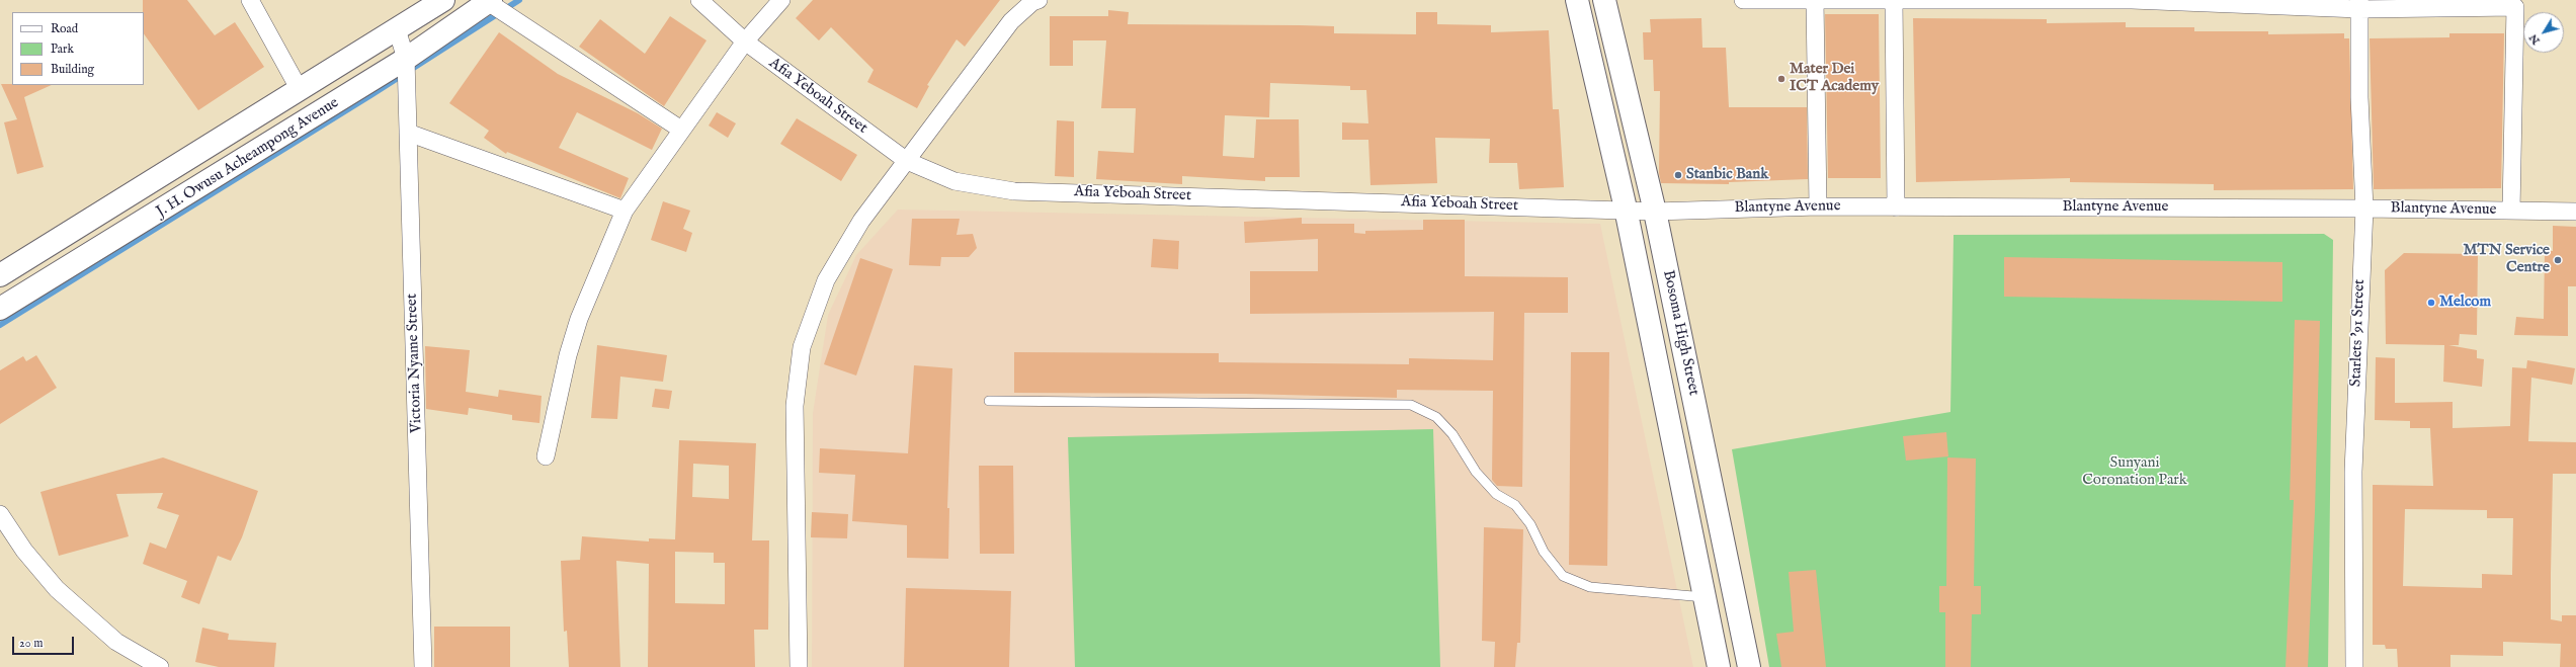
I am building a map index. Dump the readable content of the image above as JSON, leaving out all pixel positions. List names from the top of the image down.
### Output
{
  "streets": {
    "street": [
      "Afia Yeboah Street",
      "J. H. Owusu Acheampong Avenue",
      "Blantyne Avenue",
      "Bosoma High Street",
      "Starlets '91 Street",
      "Victoria Nyame Street"
    ]
  },
  "crossings": [
    ["Afia Yeboah Street", "Blantyne Avenue"],
    ["Afia Yeboah Street", "Bosoma High Street"],
    ["J. H. Owusu Acheampong Avenue", "Victoria Nyame Street"],
    ["Blantyne Avenue", "Bosoma High Street"],
    ["Blantyne Avenue", "Starlets '91 Street"]
  ],
  "parks": ["Sunyani Coronation Park"],
  "places": [
    "Mater Dei ICT Academy",
    "Stanbic Bank",
    "MTN Service Centre",
    "Melcom"
  ],
  "legend": ["Road", "Park", "Building"],
  "scale_bar": "20 m",
  "north": "bottom left"
}
